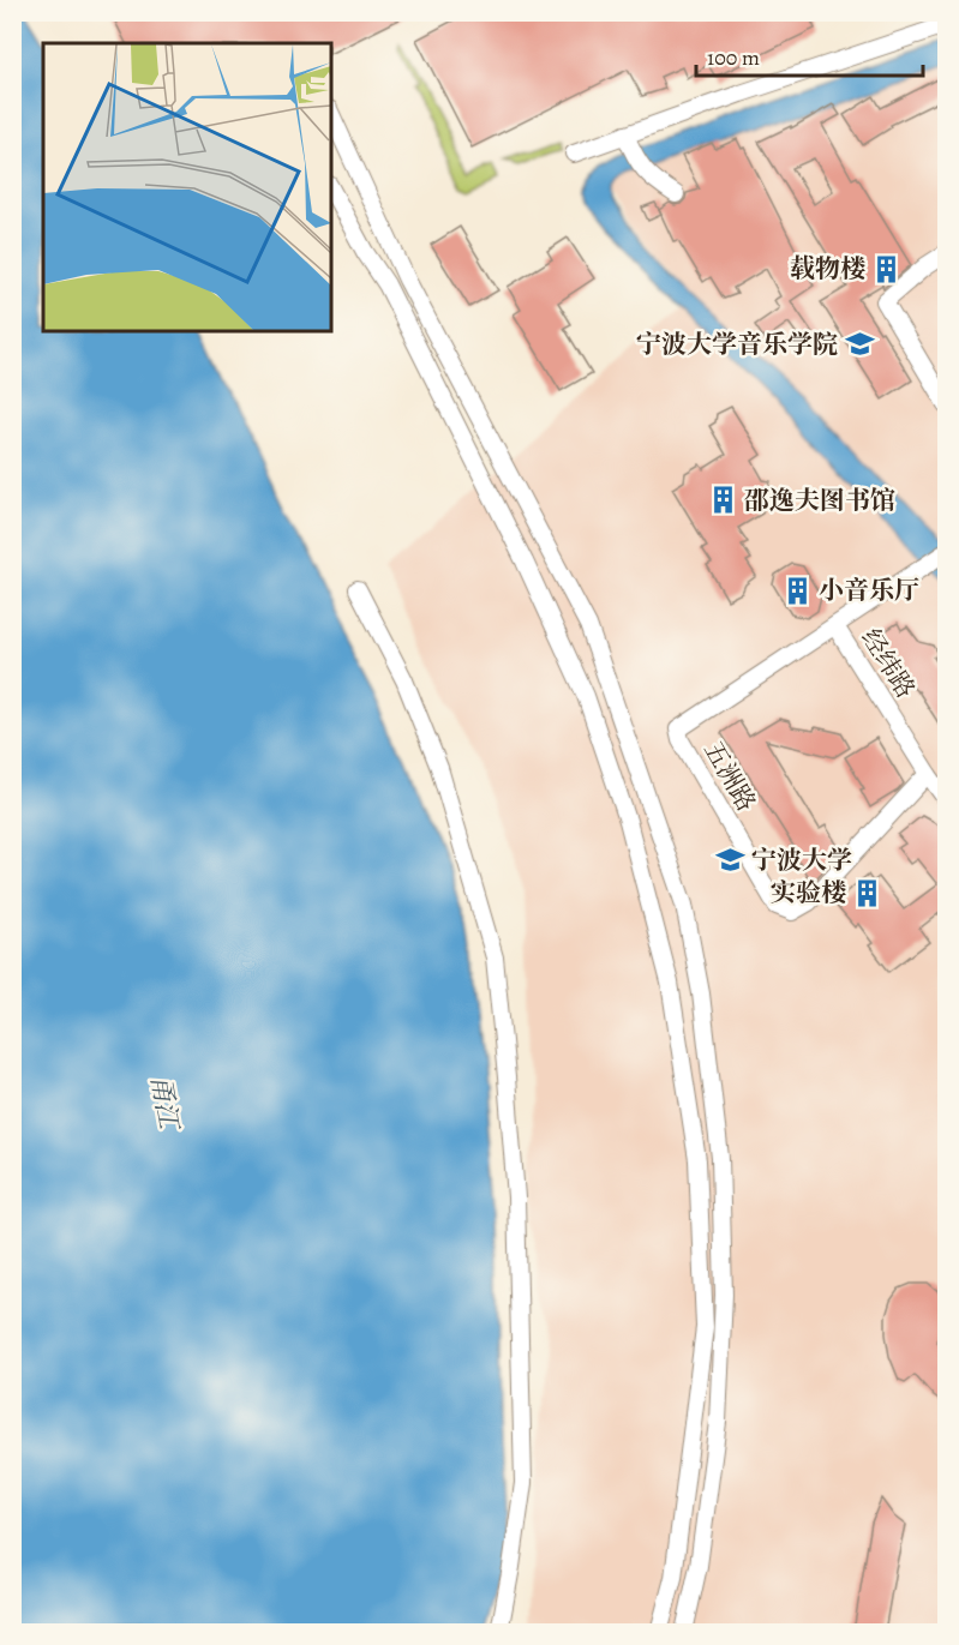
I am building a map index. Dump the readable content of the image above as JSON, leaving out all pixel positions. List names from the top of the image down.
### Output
{
  "streets": {
    "street": ["经纬路", "五洲路"]
  },
  "crossings": [
    ["经纬路", "五洲路"]
  ],
  "water": ["甬江"],
  "places": {
    "building": [
      "载物楼",
      "邵逸夫图书馆",
      "小音乐厅",
      "实验楼"
    ],
    "school or university": ["宁波大学音乐学院", "宁波大学"]
  },
  "scale_bar": "100 m"
}
